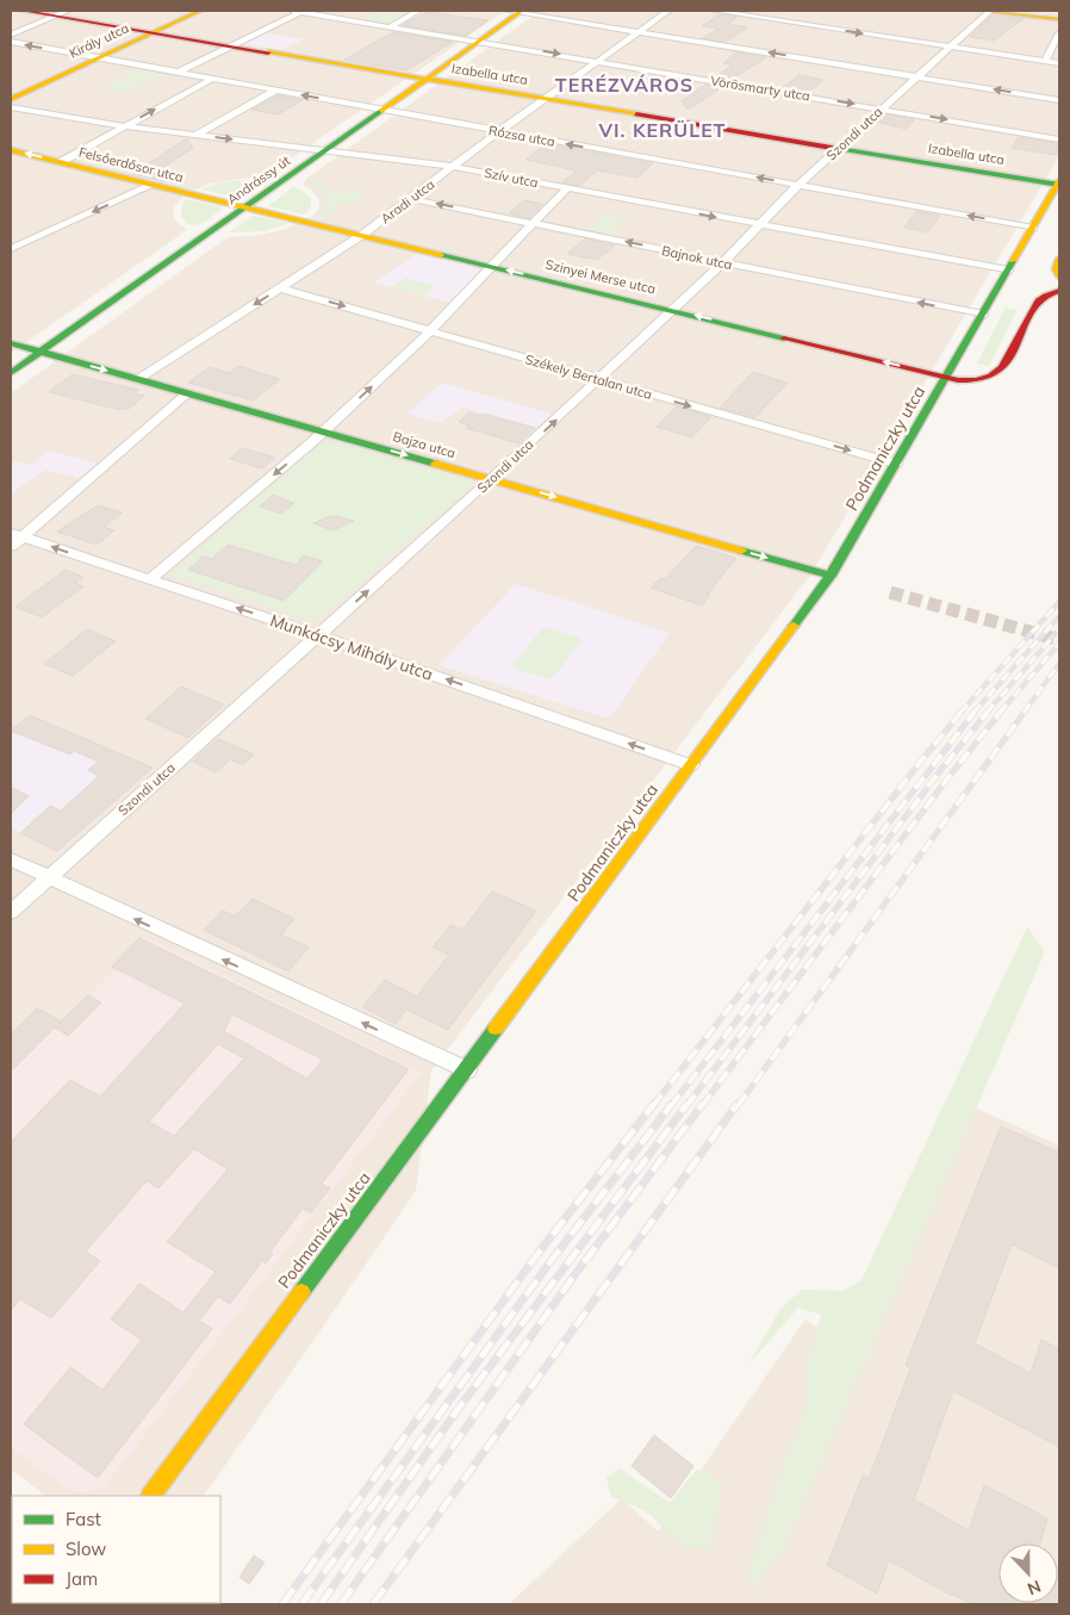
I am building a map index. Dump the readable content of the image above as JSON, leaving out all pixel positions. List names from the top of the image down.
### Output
{
  "streets": {
    "street": [
      "Király utca",
      "Izabella utca",
      "Vörösmarty utca",
      "Szondi utca",
      "Rózsa utca",
      "Felsőerdősor utca",
      "Szív utca",
      "Andrássy út",
      "Aradi utca",
      "Bajnok utca",
      "Szinyei Merse utca",
      "Székely Bertalan utca",
      "Bajza utca",
      "Podmaniczky utca",
      "Munkácsy Mihály utca"
    ]
  },
  "crossings": [
    ["Király utca", "Izabella utca"],
    ["Király utca", "Rózsa utca"],
    ["Izabella utca", "Szondi utca"],
    ["Izabella utca", "Andrássy út"],
    ["Izabella utca", "Aradi utca"],
    ["Izabella utca", "Podmaniczky utca"],
    ["Vörösmarty utca", "Szondi utca"],
    ["Vörösmarty utca", "Andrássy út"],
    ["Vörösmarty utca", "Aradi utca"],
    ["Szondi utca", "Rózsa utca"],
    ["Szondi utca", "Szív utca"],
    ["Szondi utca", "Bajnok utca"],
    ["Szondi utca", "Szinyei Merse utca"],
    ["Szondi utca", "Székely Bertalan utca"],
    ["Szondi utca", "Bajza utca"],
    ["Szondi utca", "Munkácsy Mihály utca"],
    ["Rózsa utca", "Andrássy út"],
    ["Rózsa utca", "Aradi utca"],
    ["Rózsa utca", "Podmaniczky utca"],
    ["Felsőerdősor utca", "Andrássy út"],
    ["Felsőerdősor utca", "Szinyei Merse utca"],
    ["Szív utca", "Andrássy út"],
    ["Szív utca", "Aradi utca"],
    ["Szív utca", "Podmaniczky utca"],
    ["Andrássy út", "Szinyei Merse utca"],
    ["Andrássy út", "Bajza utca"],
    ["Aradi utca", "Bajnok utca"],
    ["Aradi utca", "Szinyei Merse utca"],
    ["Aradi utca", "Székely Bertalan utca"],
    ["Aradi utca", "Bajza utca"],
    ["Bajnok utca", "Podmaniczky utca"],
    ["Szinyei Merse utca", "Podmaniczky utca"],
    ["Székely Bertalan utca", "Podmaniczky utca"],
    ["Bajza utca", "Podmaniczky utca"],
    ["Podmaniczky utca", "Munkácsy Mihály utca"]
  ],
  "one_way": [
    "Bajnok utca",
    "Szinyei Merse utca",
    "Székely Bertalan utca",
    "Bajza utca",
    "Munkácsy Mihály utca"
  ],
  "districts": ["TERÉZVÁROS", "VI. KERÜLET"],
  "legend": ["Fast", "Slow", "Jam"],
  "north": "bottom"
}
